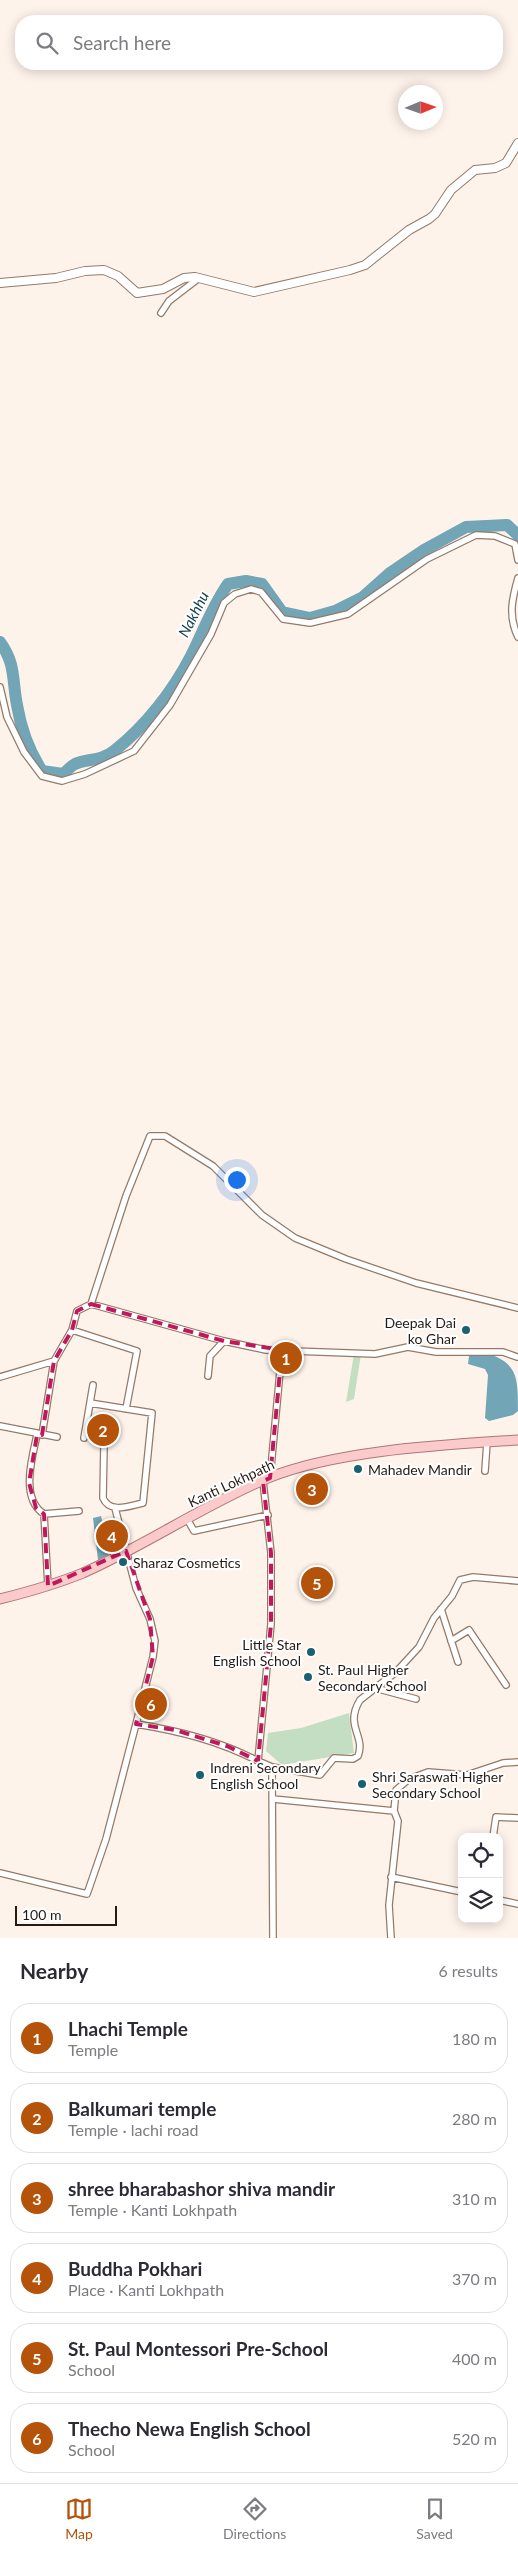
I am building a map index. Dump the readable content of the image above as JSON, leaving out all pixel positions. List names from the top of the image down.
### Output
{
  "streets": {
    "main road": ["Kanti Lokhpath"]
  },
  "water": ["Nakhhu"],
  "places": [
    "Deepak Dai ko Ghar",
    "Mahadev Mandir",
    "Sharaz Cosmetics",
    "Little Star English School",
    "St. Paul Higher Secondary School",
    "Indreni Secondary English School",
    "Shri Saraswati Higher Secondary School"
  ],
  "scale_bar": "100 m",
  "north": "right",
  "page": {
    "search": "Search here",
    "pins": [
      "1",
      "2",
      "3",
      "4",
      "5",
      "6"
    ],
    "scale": "100 m",
    "heading": ["Nearby", "6 results"],
    "list": [
      {
        "mark": "1",
        "name": "Lhachi Temple",
        "note": "Temple",
        "value": "180 m"
      },
      {
        "mark": "2",
        "name": "Balkumari temple",
        "note": "Temple · lachi road",
        "value": "280 m"
      },
      {
        "mark": "3",
        "name": "shree bharabashor shiva mandir",
        "note": "Temple · Kanti Lokhpath",
        "value": "310 m"
      },
      {
        "mark": "4",
        "name": "Buddha Pokhari",
        "note": "Place · Kanti Lokhpath",
        "value": "370 m"
      },
      {
        "mark": "5",
        "name": "St. Paul Montessori Pre-School",
        "note": "School",
        "value": "400 m"
      },
      {
        "mark": "6",
        "name": "Thecho Newa English School",
        "note": "School",
        "value": "520 m"
      }
    ],
    "nav": ["Map", "Directions", "Saved"]
  }
}
